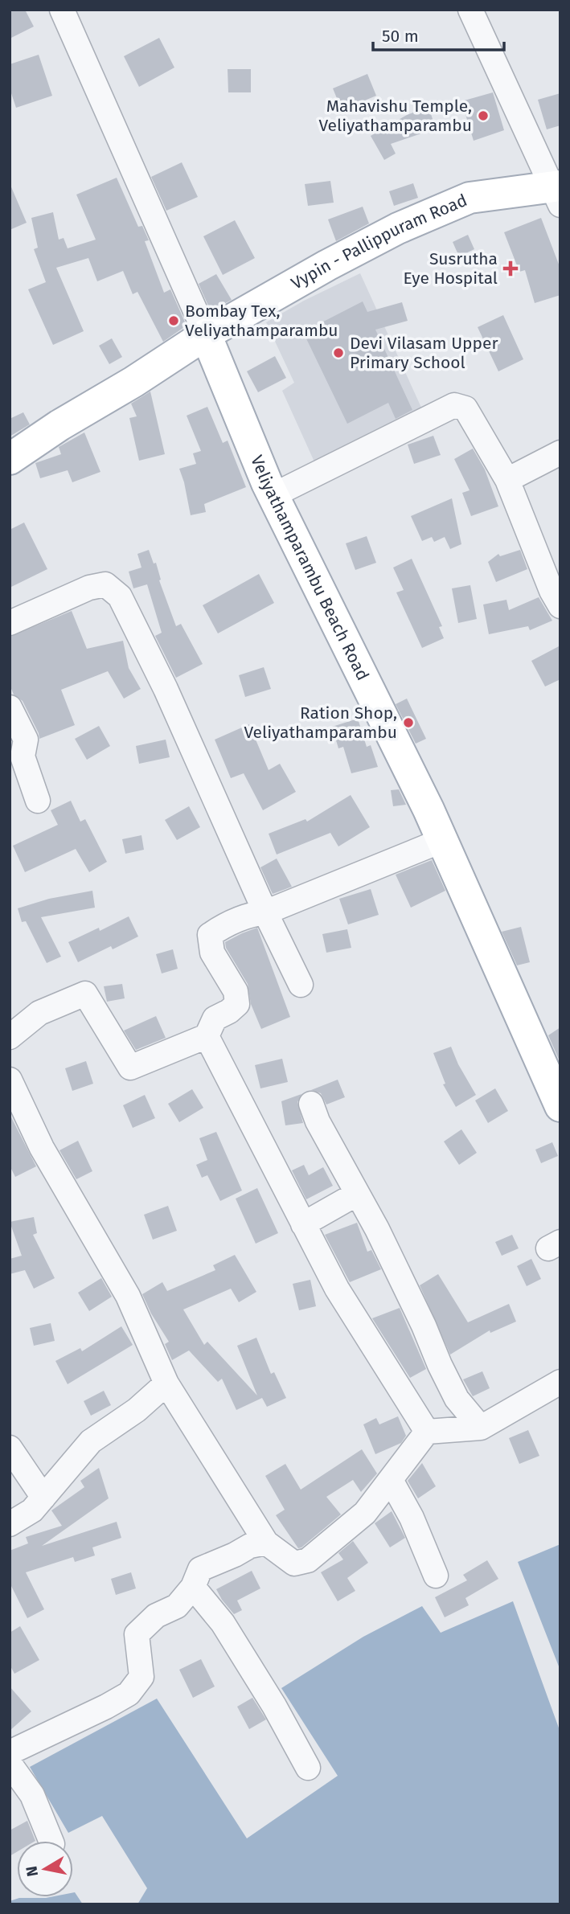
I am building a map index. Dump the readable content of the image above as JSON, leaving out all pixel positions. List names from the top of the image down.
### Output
{
  "streets": {
    "main road": ["Vypin - Pallippuram Road", "Veliyathamparambu Beach Road"]
  },
  "crossings": [
    ["Vypin - Pallippuram Road", "Veliyathamparambu Beach Road"]
  ],
  "places": {
    "other": [
      "Mahavishu Temple, Veliyathamparambu",
      "Bombay Tex, Veliyathamparambu",
      "Devi Vilasam Upper Primary School",
      "Ration Shop, Veliyathamparambu"
    ],
    "health": ["Susrutha Eye Hospital"]
  },
  "scale_bar": "50 m",
  "north": "left"
}
